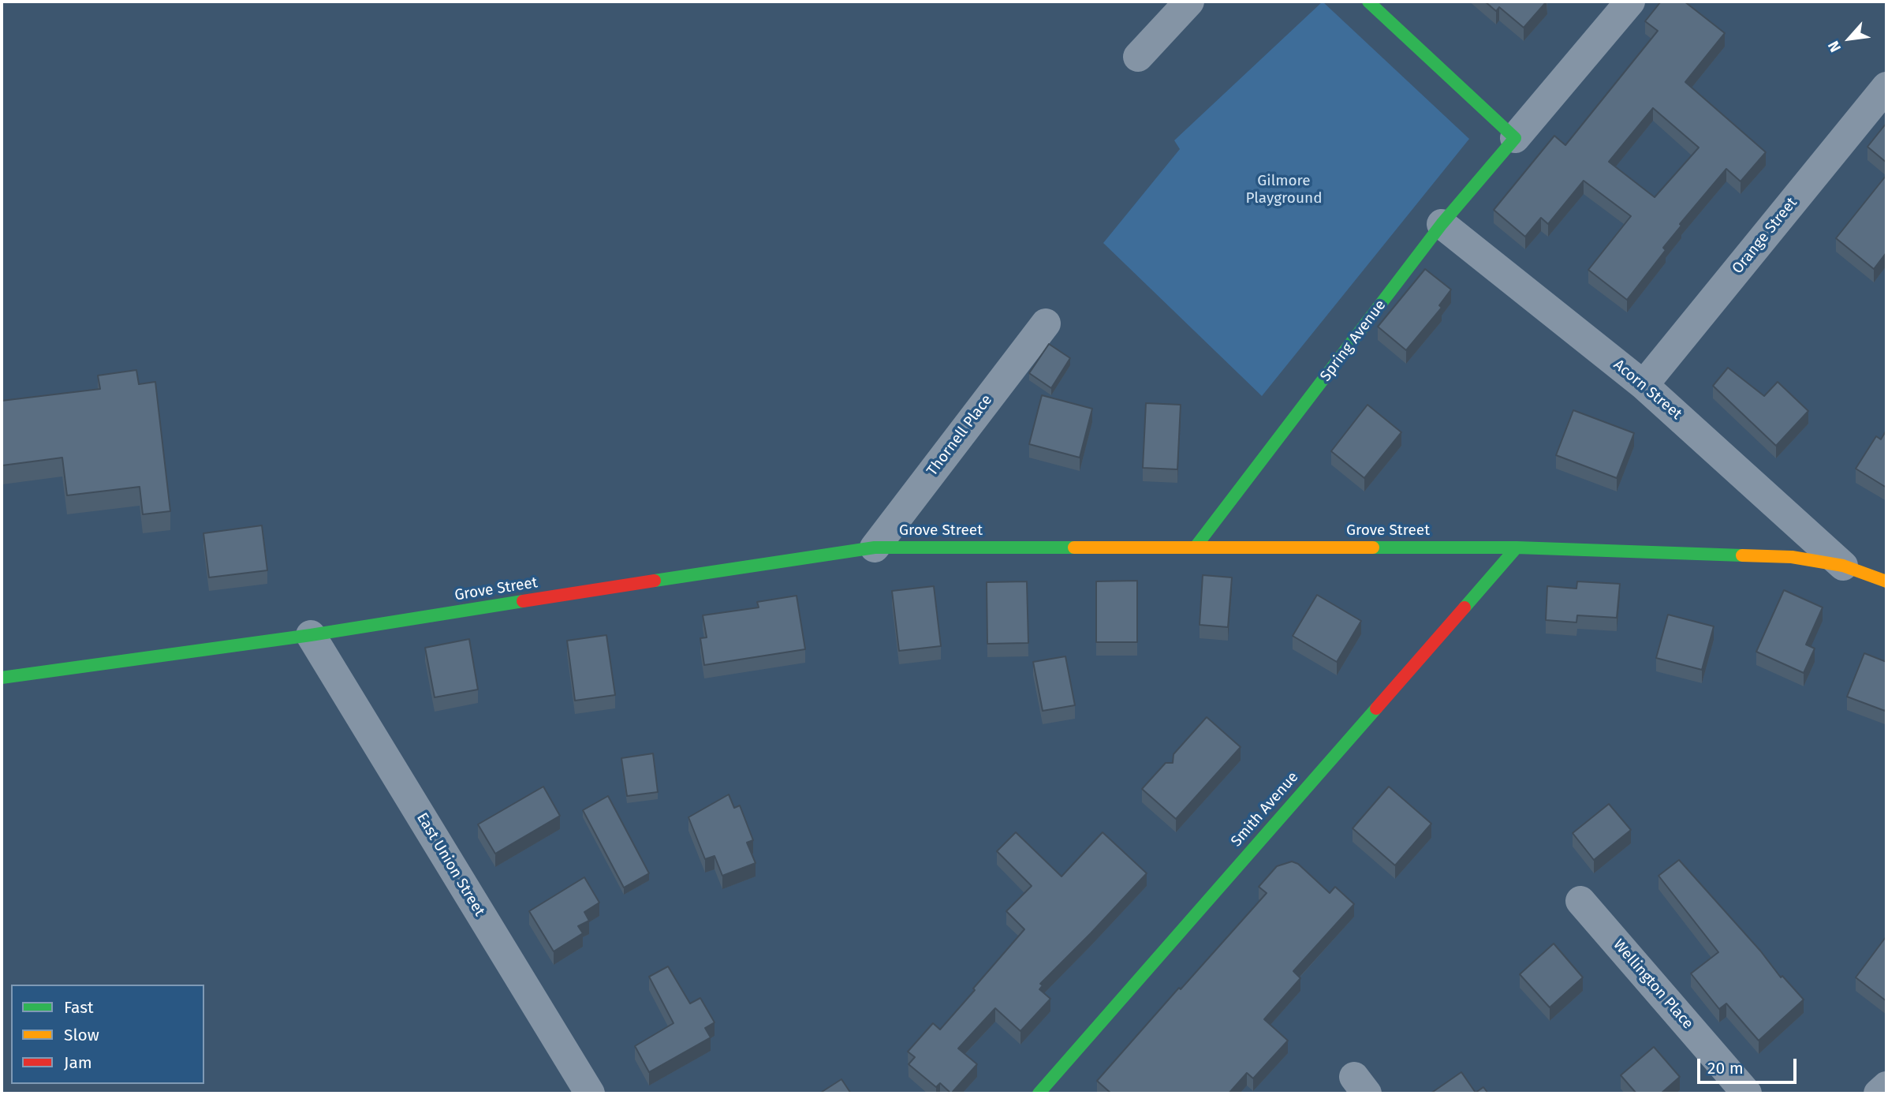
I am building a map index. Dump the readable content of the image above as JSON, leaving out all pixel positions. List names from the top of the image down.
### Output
{
  "streets": {
    "main road": ["Spring Avenue", "Grove Street", "Smith Avenue"],
    "street": [
      "Orange Street",
      "Acorn Street",
      "Thornell Place",
      "East Union Street",
      "Wellington Place"
    ]
  },
  "crossings": [
    ["Orange Street", "Acorn Street"],
    ["Spring Avenue", "Acorn Street"],
    ["Spring Avenue", "Grove Street"],
    ["Acorn Street", "Grove Street"],
    ["Thornell Place", "Grove Street"],
    ["Grove Street", "Smith Avenue"],
    ["Grove Street", "East Union Street"]
  ],
  "parks": ["Gilmore Playground"],
  "legend": ["Fast", "Slow", "Jam"],
  "scale_bar": "20 m",
  "north": "bottom left"
}
